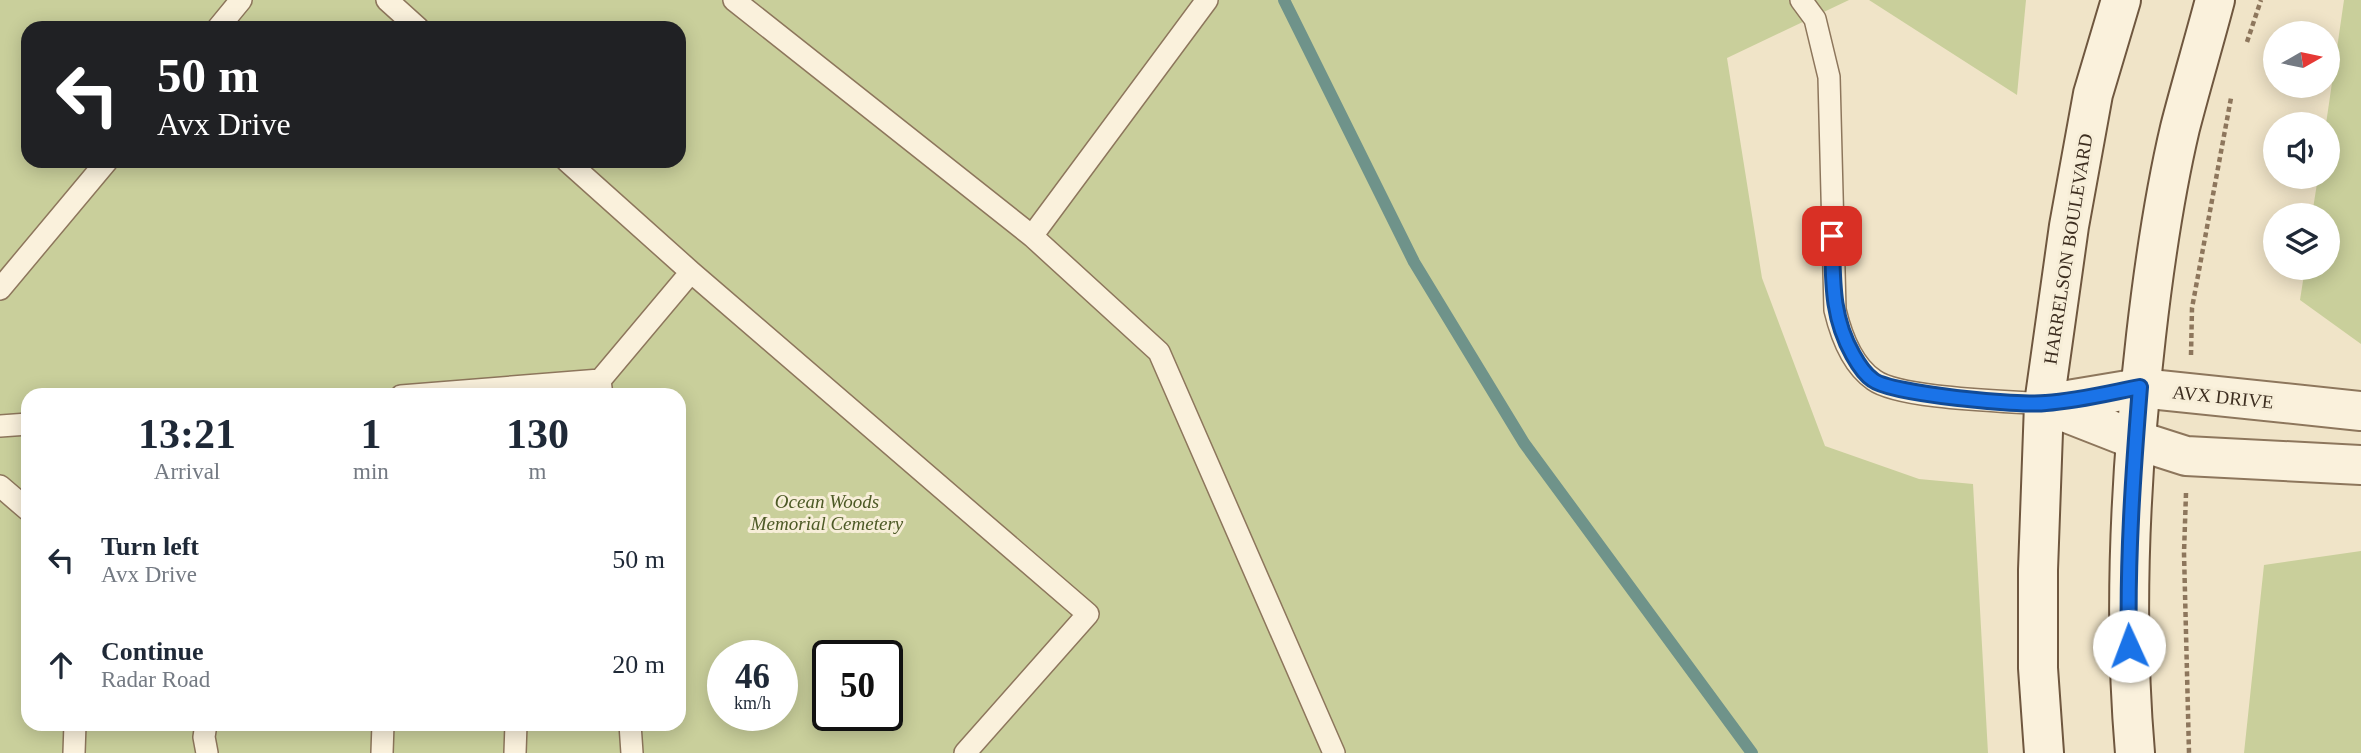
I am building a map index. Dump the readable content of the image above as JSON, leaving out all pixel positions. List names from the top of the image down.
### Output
{
  "streets": {
    "main road": ["HARRELSON BOULEVARD", "AVX DRIVE"]
  },
  "crossings": [
    ["HARRELSON BOULEVARD", "AVX DRIVE"]
  ],
  "parks": ["Ocean Woods Memorial Cemetery"],
  "north": "right",
  "page": {
    "turn": ["50 m", "Avx Drive"],
    "eta": [
      "13:21",
      "Arrival",
      "1",
      "min",
      "130",
      "m"
    ],
    "list": [
      {
        "name": "Turn left",
        "note": "Avx Drive",
        "value": "50 m"
      },
      {
        "name": "Continue",
        "note": "Radar Road",
        "value": "20 m"
      }
    ],
    "speed": "46 km/h",
    "limit": "50"
  }
}
